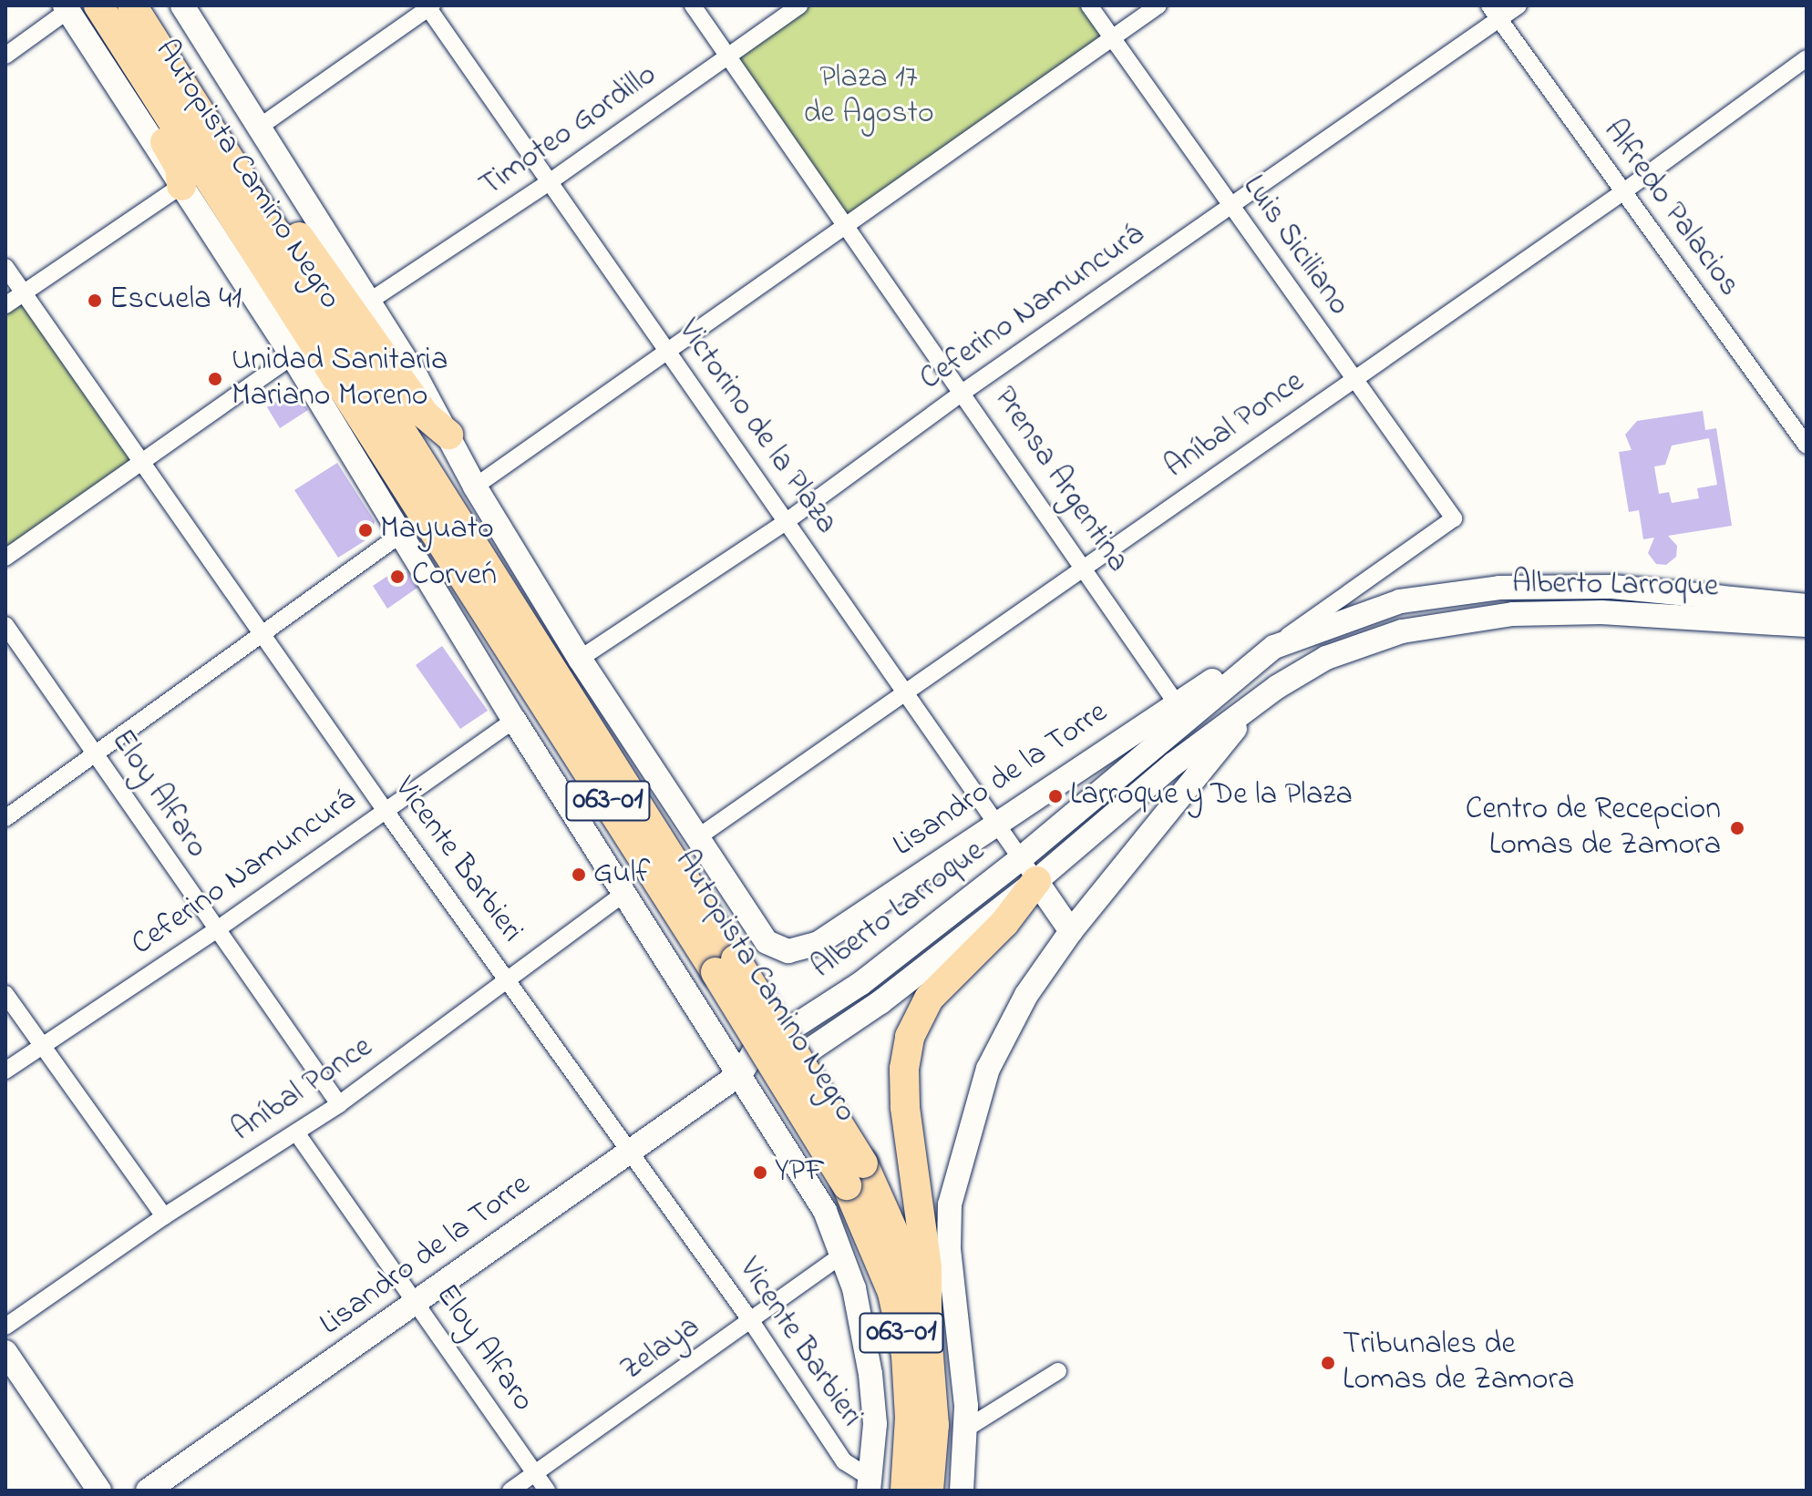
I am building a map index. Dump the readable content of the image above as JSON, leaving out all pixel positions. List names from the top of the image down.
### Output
{
  "streets": {
    "highway": ["Autopista Camino Negro", "063-01"],
    "street": [
      "Timoteo Gordillo",
      "Alfredo Palacios",
      "Luis Siciliano",
      "Ceferino Namuncurá",
      "Aníbal Ponce",
      "Victorino de la Plaza",
      "Prensa Argentina",
      "Alberto Larroque",
      "Lisandro de la Torre",
      "Eloy Alfaro",
      "Vicente Barbieri",
      "Zelaya"
    ]
  },
  "crossings": [
    ["Timoteo Gordillo", "Victorino de la Plaza"],
    ["Timoteo Gordillo", "Prensa Argentina"],
    ["Alfredo Palacios", "Ceferino Namuncurá"],
    ["Alfredo Palacios", "Aníbal Ponce"],
    ["Luis Siciliano", "Ceferino Namuncurá"],
    ["Luis Siciliano", "Aníbal Ponce"],
    ["Luis Siciliano", "Lisandro de la Torre"],
    ["Ceferino Namuncurá", "Victorino de la Plaza"],
    ["Ceferino Namuncurá", "Prensa Argentina"],
    ["Ceferino Namuncurá", "Eloy Alfaro"],
    ["Ceferino Namuncurá", "Vicente Barbieri"],
    ["Aníbal Ponce", "Victorino de la Plaza"],
    ["Aníbal Ponce", "Prensa Argentina"],
    ["Aníbal Ponce", "Lisandro de la Torre"],
    ["Aníbal Ponce", "Eloy Alfaro"],
    ["Aníbal Ponce", "Vicente Barbieri"],
    ["Victorino de la Plaza", "Alberto Larroque"],
    ["Victorino de la Plaza", "Lisandro de la Torre"],
    ["Prensa Argentina", "Lisandro de la Torre"],
    ["Alberto Larroque", "Lisandro de la Torre"],
    ["Lisandro de la Torre", "Eloy Alfaro"],
    ["Lisandro de la Torre", "Vicente Barbieri"],
    ["Eloy Alfaro", "Zelaya"],
    ["Vicente Barbieri", "Zelaya"]
  ],
  "parks": ["Plaza 17 de Agosto"],
  "places": [
    "Escuela 41",
    "Unidad Sanitaria Mariano Moreno",
    "Mayuato",
    "Corveń",
    "Larroque y De la Plaza",
    "Centro de Recepcion Lomas de Zamora",
    "Gulf",
    "YPF",
    "Tribunales de Lomas de Zamora"
  ]
}
